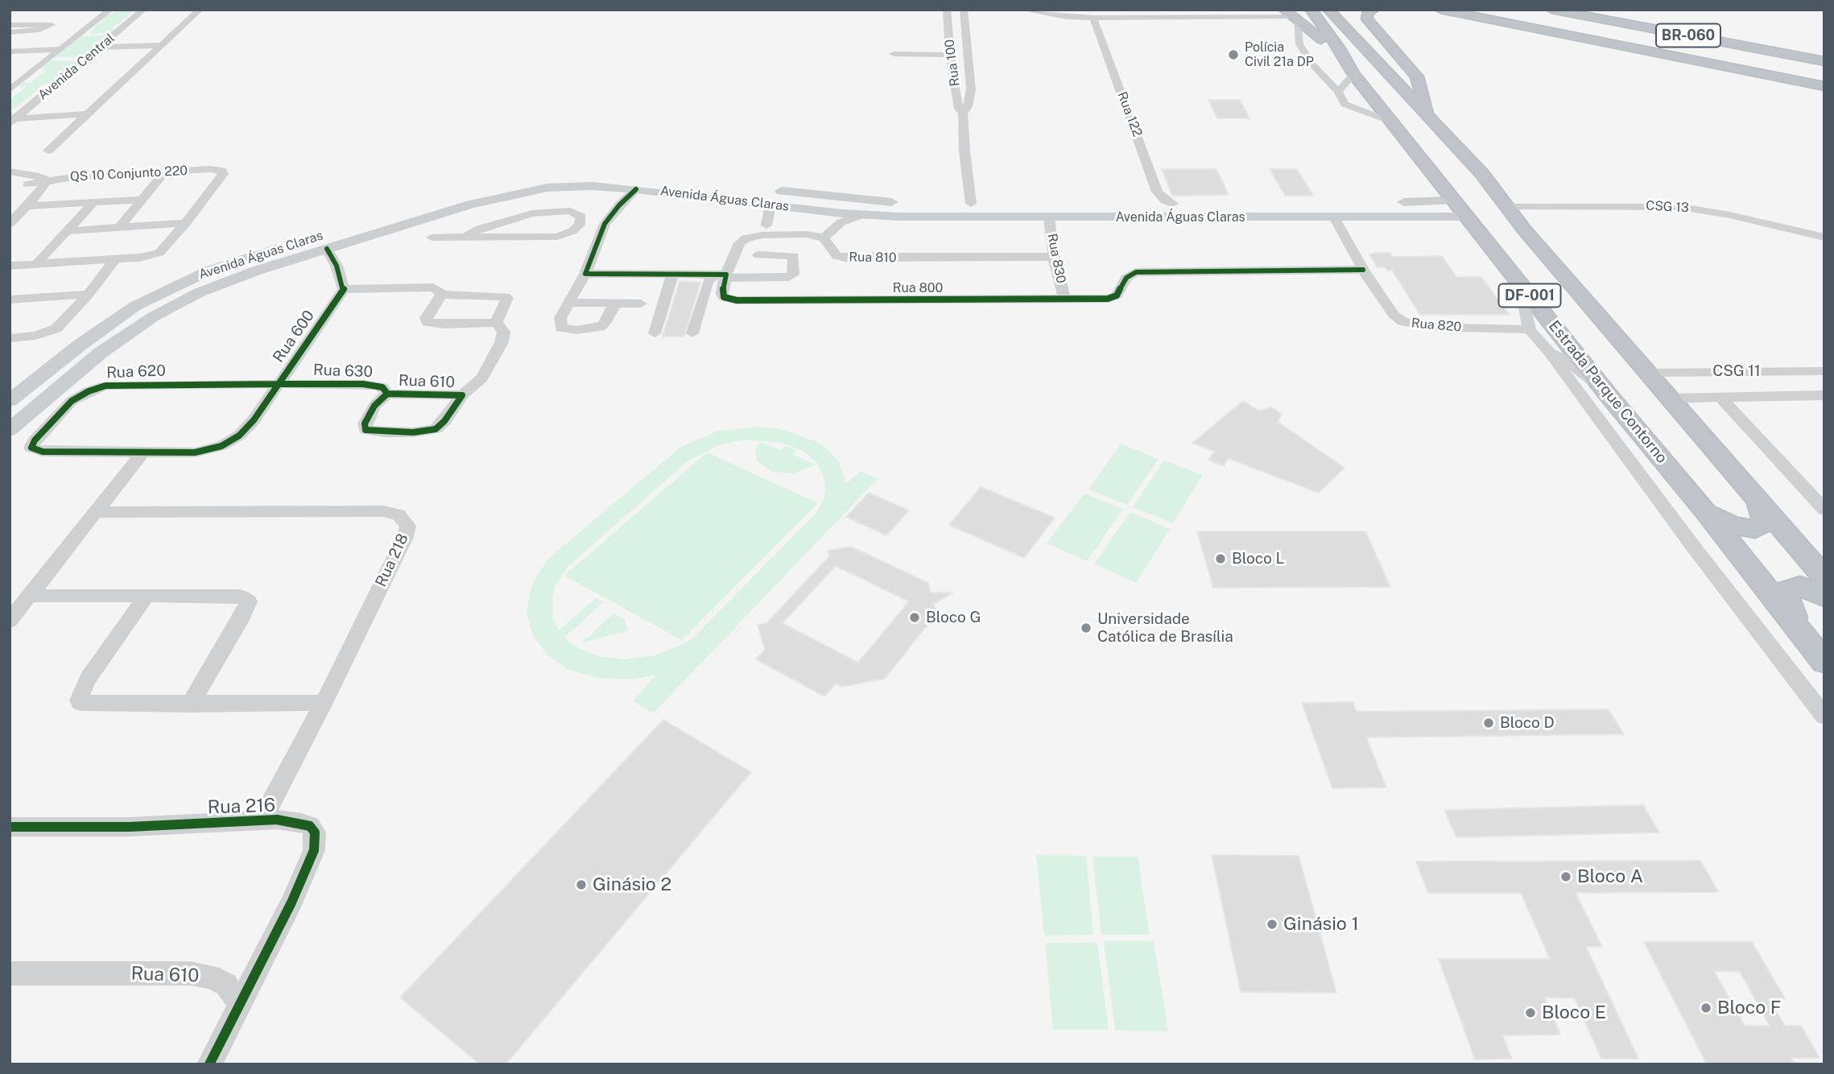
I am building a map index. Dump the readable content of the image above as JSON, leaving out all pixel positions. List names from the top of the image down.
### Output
{
  "streets": {
    "highway": ["BR-060", "DF-001", "Estrada Parque Contorno"],
    "main road": ["Avenida Águas Claras"],
    "street": [
      "Rua 100",
      "Avenida Central",
      "Rua 122",
      "QS 10 Conjunto 220",
      "CSG 13",
      "Rua 810",
      "Rua 830",
      "Rua 800",
      "Rua 820",
      "Rua 600",
      "Rua 630",
      "CSG 11",
      "Rua 620",
      "Rua 610",
      "Rua 218",
      "Rua 216"
    ]
  },
  "crossings": [
    ["Rua 100", "Avenida Águas Claras"],
    ["Rua 122", "Avenida Águas Claras"],
    ["Avenida Águas Claras", "Rua 830"],
    ["Avenida Águas Claras", "Rua 820"],
    ["Avenida Águas Claras", "Estrada Parque Contorno"],
    ["CSG 13", "DF-001"],
    ["Rua 810", "Rua 830"],
    ["Rua 830", "Rua 800"],
    ["Rua 800", "Rua 820"],
    ["DF-001", "CSG 11"],
    ["DF-001", "Estrada Parque Contorno"],
    ["Rua 600", "Rua 630"],
    ["Rua 600", "Rua 620"],
    ["Rua 600", "Rua 610"],
    ["Rua 630", "Rua 620"],
    ["Rua 630", "Rua 610"],
    ["Rua 610", "Rua 216"],
    ["Rua 218", "Rua 216"]
  ],
  "places": [
    "Polícia Civil 21a DP",
    "Bloco L",
    "Bloco G",
    "Universidade Católica de Brasília",
    "Bloco D",
    "Bloco A",
    "Ginásio 2",
    "Ginásio 1",
    "Bloco F",
    "Bloco E"
  ]
}
